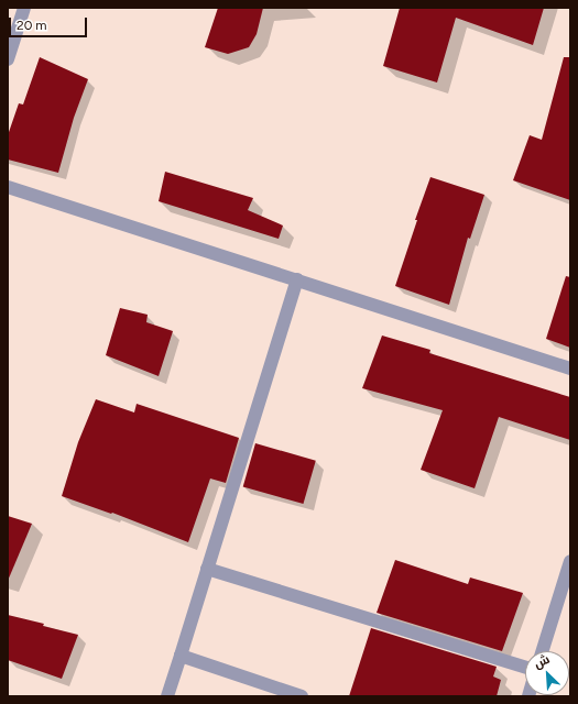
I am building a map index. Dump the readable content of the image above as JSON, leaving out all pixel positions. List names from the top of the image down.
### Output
{
  "scale_bar": "20 m",
  "north": "top left"
}
